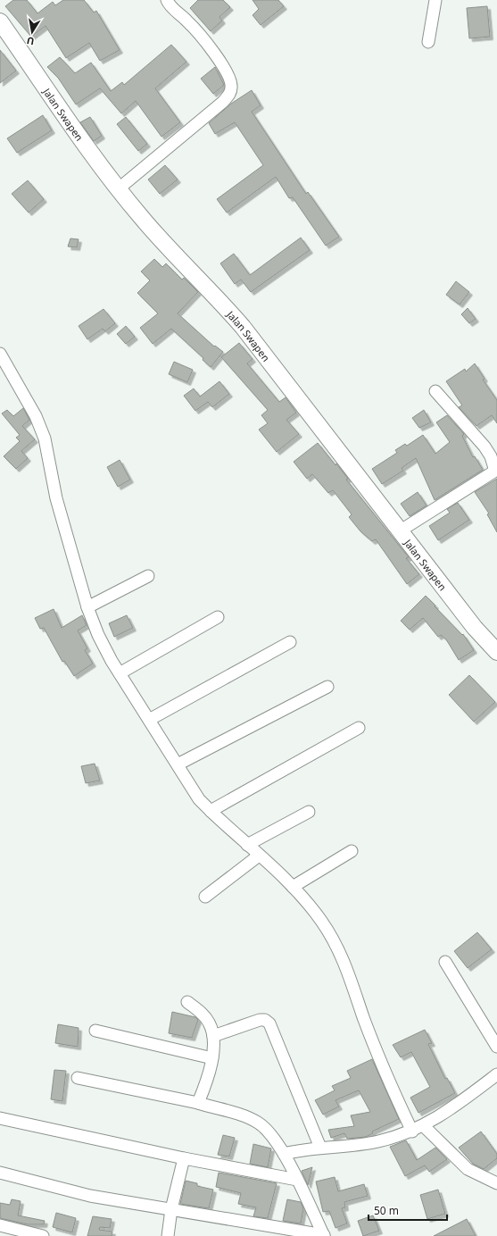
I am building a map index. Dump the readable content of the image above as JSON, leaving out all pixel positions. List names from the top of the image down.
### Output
{
  "streets": {
    "main road": ["Jalan Swapen"]
  },
  "scale_bar": "50 m",
  "north": "bottom"
}
